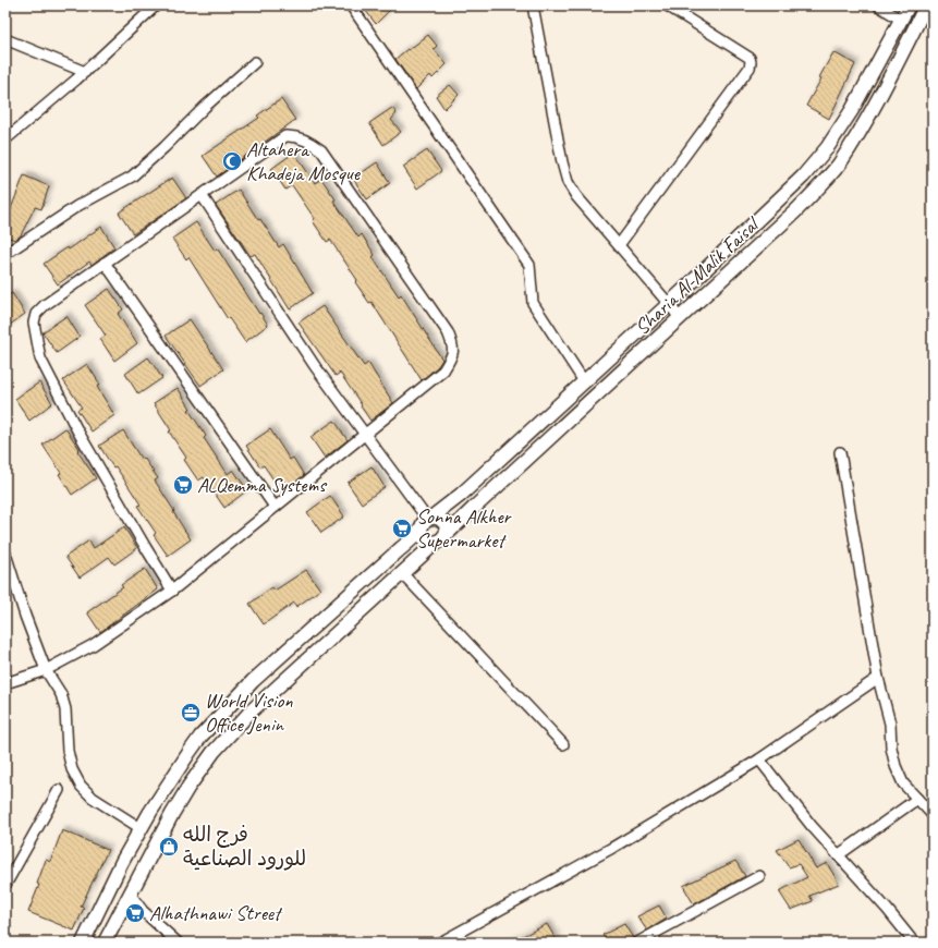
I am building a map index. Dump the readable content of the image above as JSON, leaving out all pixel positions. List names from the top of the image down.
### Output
{
  "streets": {
    "main road": ["Sharia Al-Malik Faisal"]
  },
  "places": {
    "mosque": ["Altahera Khadeja Mosque"],
    "supermarket": ["ALQemma Systems", "Sonna Alkher Supermarket", "Alhathnawi Street"],
    "office": ["World Vision Office Jenin"],
    "shop": ["فرج الله للورود الصناعية"]
  }
}
